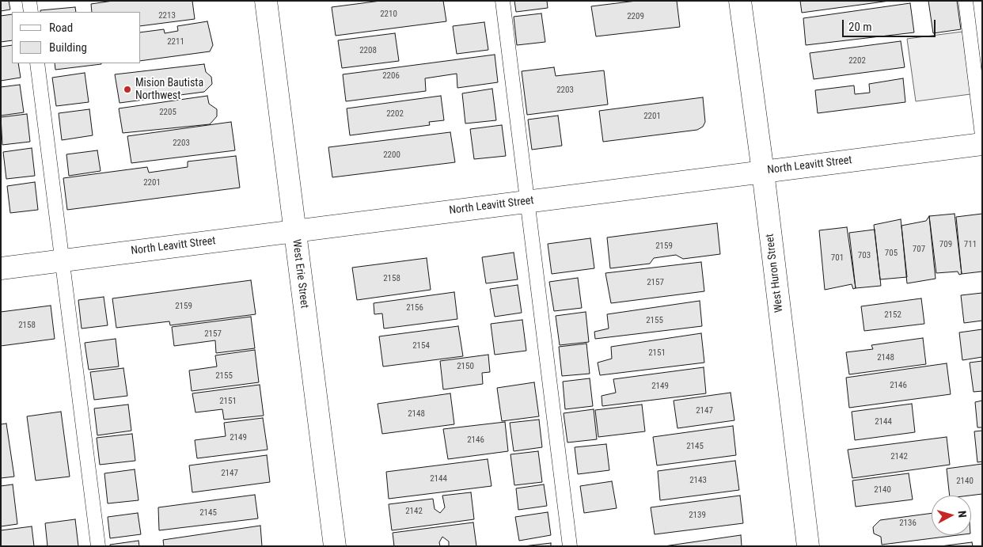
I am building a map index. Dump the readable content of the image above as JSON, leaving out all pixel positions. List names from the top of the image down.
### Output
{
  "streets": {
    "street": ["North Leavitt Street", "West Huron Street", "West Erie Street"]
  },
  "crossings": [
    ["North Leavitt Street", "West Huron Street"],
    ["North Leavitt Street", "West Erie Street"]
  ],
  "places": ["Mision Bautista Northwest"],
  "house_numbers": [
    "2210",
    "2213",
    "2209",
    "2211",
    "2208",
    "2202",
    "2206",
    "2203",
    "2205",
    "2202",
    "2201",
    "2203",
    "2200",
    "2201",
    "709",
    "711",
    "2159",
    "707",
    "705",
    "703",
    "701",
    "2158",
    "2157",
    "2159",
    "2156",
    "2152",
    "2155",
    "2158",
    "2157",
    "2154",
    "2151",
    "2148",
    "2150",
    "2155",
    "2146",
    "2149",
    "2151",
    "2147",
    "2148",
    "2144",
    "2149",
    "2146",
    "2145",
    "2142",
    "2147",
    "2144",
    "2143",
    "2140",
    "2140",
    "2142",
    "2145",
    "2139",
    "2136"
  ],
  "legend": ["Road", "Building"],
  "scale_bar": "20 m",
  "north": "right"
}
